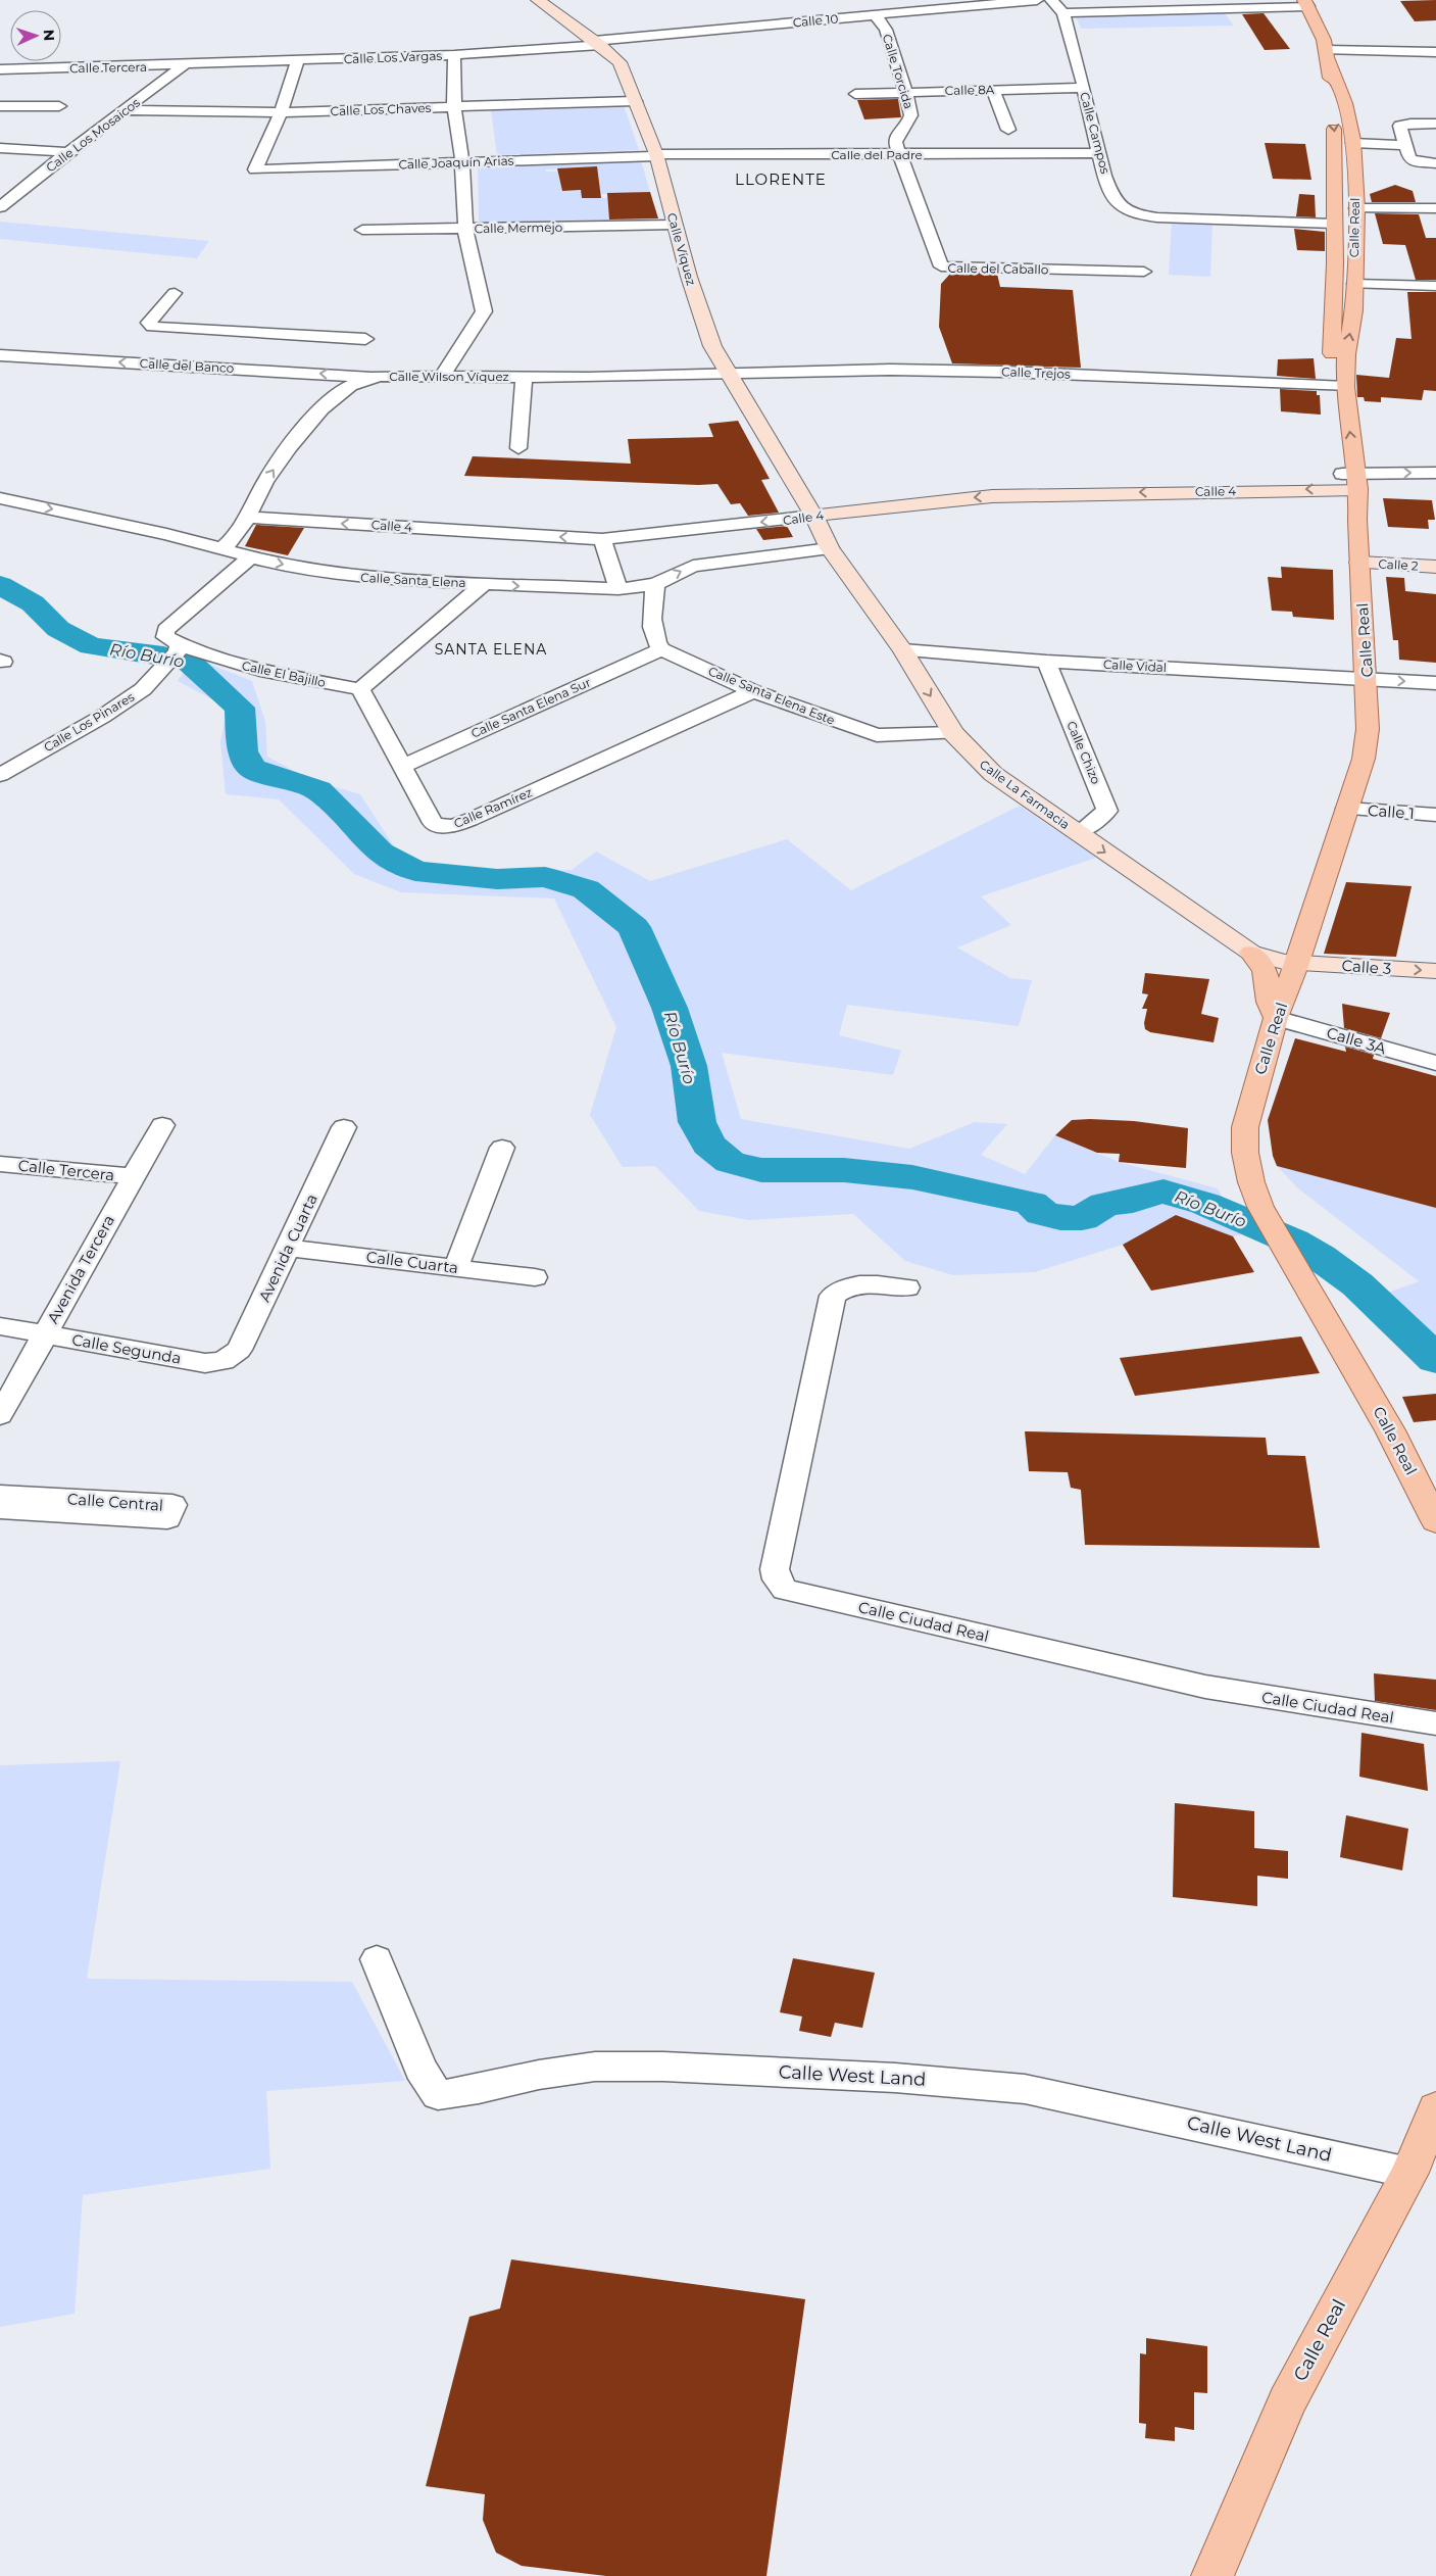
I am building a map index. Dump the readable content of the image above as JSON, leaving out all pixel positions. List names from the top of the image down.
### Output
{
  "streets": {
    "main road": [
      "Calle Real",
      "Calle Víquez",
      "Calle 4",
      "Calle 2",
      "Calle La Farmacia",
      "Calle 3"
    ],
    "street": [
      "Calle 10",
      "Calle Los Vargas",
      "Calle Tercera",
      "Calle Torcida",
      "Calle 8A",
      "Calle Los Chaves",
      "Calle Campos",
      "Calle Los Mosaicos",
      "Calle del Padre",
      "Calle Joaquín Arias",
      "Calle Mermejo",
      "Calle del Caballo",
      "Calle del Banco",
      "Calle Trejos",
      "Calle Wilson Víquez",
      "Calle Santa Elena",
      "Calle Vidal",
      "Calle El Bajillo",
      "Calle Santa Elena Este",
      "Calle Santa Elena Sur",
      "Calle Los Pinares",
      "Calle Chizo",
      "Calle Ramírez",
      "Calle 1",
      "Calle 3A",
      "Avenida Cuarta",
      "Calle Cuarta",
      "Avenida Tercera",
      "Calle Segunda",
      "Calle Central",
      "Calle Ciudad Real",
      "Calle West Land"
    ]
  },
  "crossings": [
    ["Calle 10", "Calle Los Vargas"],
    ["Calle 10", "Calle Torcida"],
    ["Calle 10", "Calle Víquez"],
    ["Calle Los Vargas", "Calle Tercera"],
    ["Calle Los Vargas", "Calle Los Mosaicos"],
    ["Calle Los Vargas", "Calle Víquez"],
    ["Calle Tercera", "Calle Los Mosaicos"],
    ["Calle Tercera", "Avenida Tercera"],
    ["Calle Torcida", "Calle 8A"],
    ["Calle Torcida", "Calle del Padre"],
    ["Calle Torcida", "Calle del Caballo"],
    ["Calle 8A", "Calle Campos"],
    ["Calle Los Chaves", "Calle Los Mosaicos"],
    ["Calle Los Chaves", "Calle Joaquín Arias"],
    ["Calle Los Chaves", "Calle Víquez"],
    ["Calle Campos", "Calle del Padre"],
    ["Calle Campos", "Calle Real"],
    ["Calle del Padre", "Calle Joaquín Arias"],
    ["Calle del Padre", "Calle Víquez"],
    ["Calle del Padre", "Calle del Caballo"],
    ["Calle Joaquín Arias", "Calle Víquez"],
    ["Calle Mermejo", "Calle Víquez"],
    ["Calle Real", "Calle Trejos"],
    ["Calle Real", "Calle 4"],
    ["Calle Real", "Calle 2"],
    ["Calle Real", "Calle Vidal"],
    ["Calle Real", "Calle La Farmacia"],
    ["Calle Real", "Calle 1"],
    ["Calle Real", "Calle 3"],
    ["Calle Real", "Calle 3A"],
    ["Calle Real", "Calle West Land"],
    ["Calle Víquez", "Calle Trejos"],
    ["Calle Víquez", "Calle Wilson Víquez"],
    ["Calle Víquez", "Calle 4"],
    ["Calle Víquez", "Calle La Farmacia"],
    ["Calle del Banco", "Calle Wilson Víquez"],
    ["Calle Trejos", "Calle Wilson Víquez"],
    ["Calle Wilson Víquez", "Calle 4"],
    ["Calle Wilson Víquez", "Calle Santa Elena"],
    ["Calle 4", "Calle La Farmacia"],
    ["Calle Santa Elena", "Calle La Farmacia"],
    ["Calle Vidal", "Calle Chizo"],
    ["Calle Vidal", "Calle La Farmacia"],
    ["Calle El Bajillo", "Calle Los Pinares"],
    ["Calle El Bajillo", "Calle Ramírez"],
    ["Calle Santa Elena Este", "Calle Santa Elena Sur"],
    ["Calle Santa Elena Este", "Calle La Farmacia"],
    ["Calle Santa Elena Este", "Calle Ramírez"],
    ["Calle Santa Elena Sur", "Calle Ramírez"],
    ["Calle Chizo", "Calle La Farmacia"],
    ["Calle La Farmacia", "Calle 3"],
    ["Avenida Cuarta", "Calle Cuarta"],
    ["Avenida Cuarta", "Calle Segunda"],
    ["Avenida Tercera", "Calle Segunda"]
  ],
  "one_way": [
    "Calle 4",
    "Calle Santa Elena",
    "Calle La Farmacia",
    "Calle 3"
  ],
  "districts": ["LLORENTE", "SANTA ELENA"],
  "water": ["Río Burío"],
  "north": "right"
}
